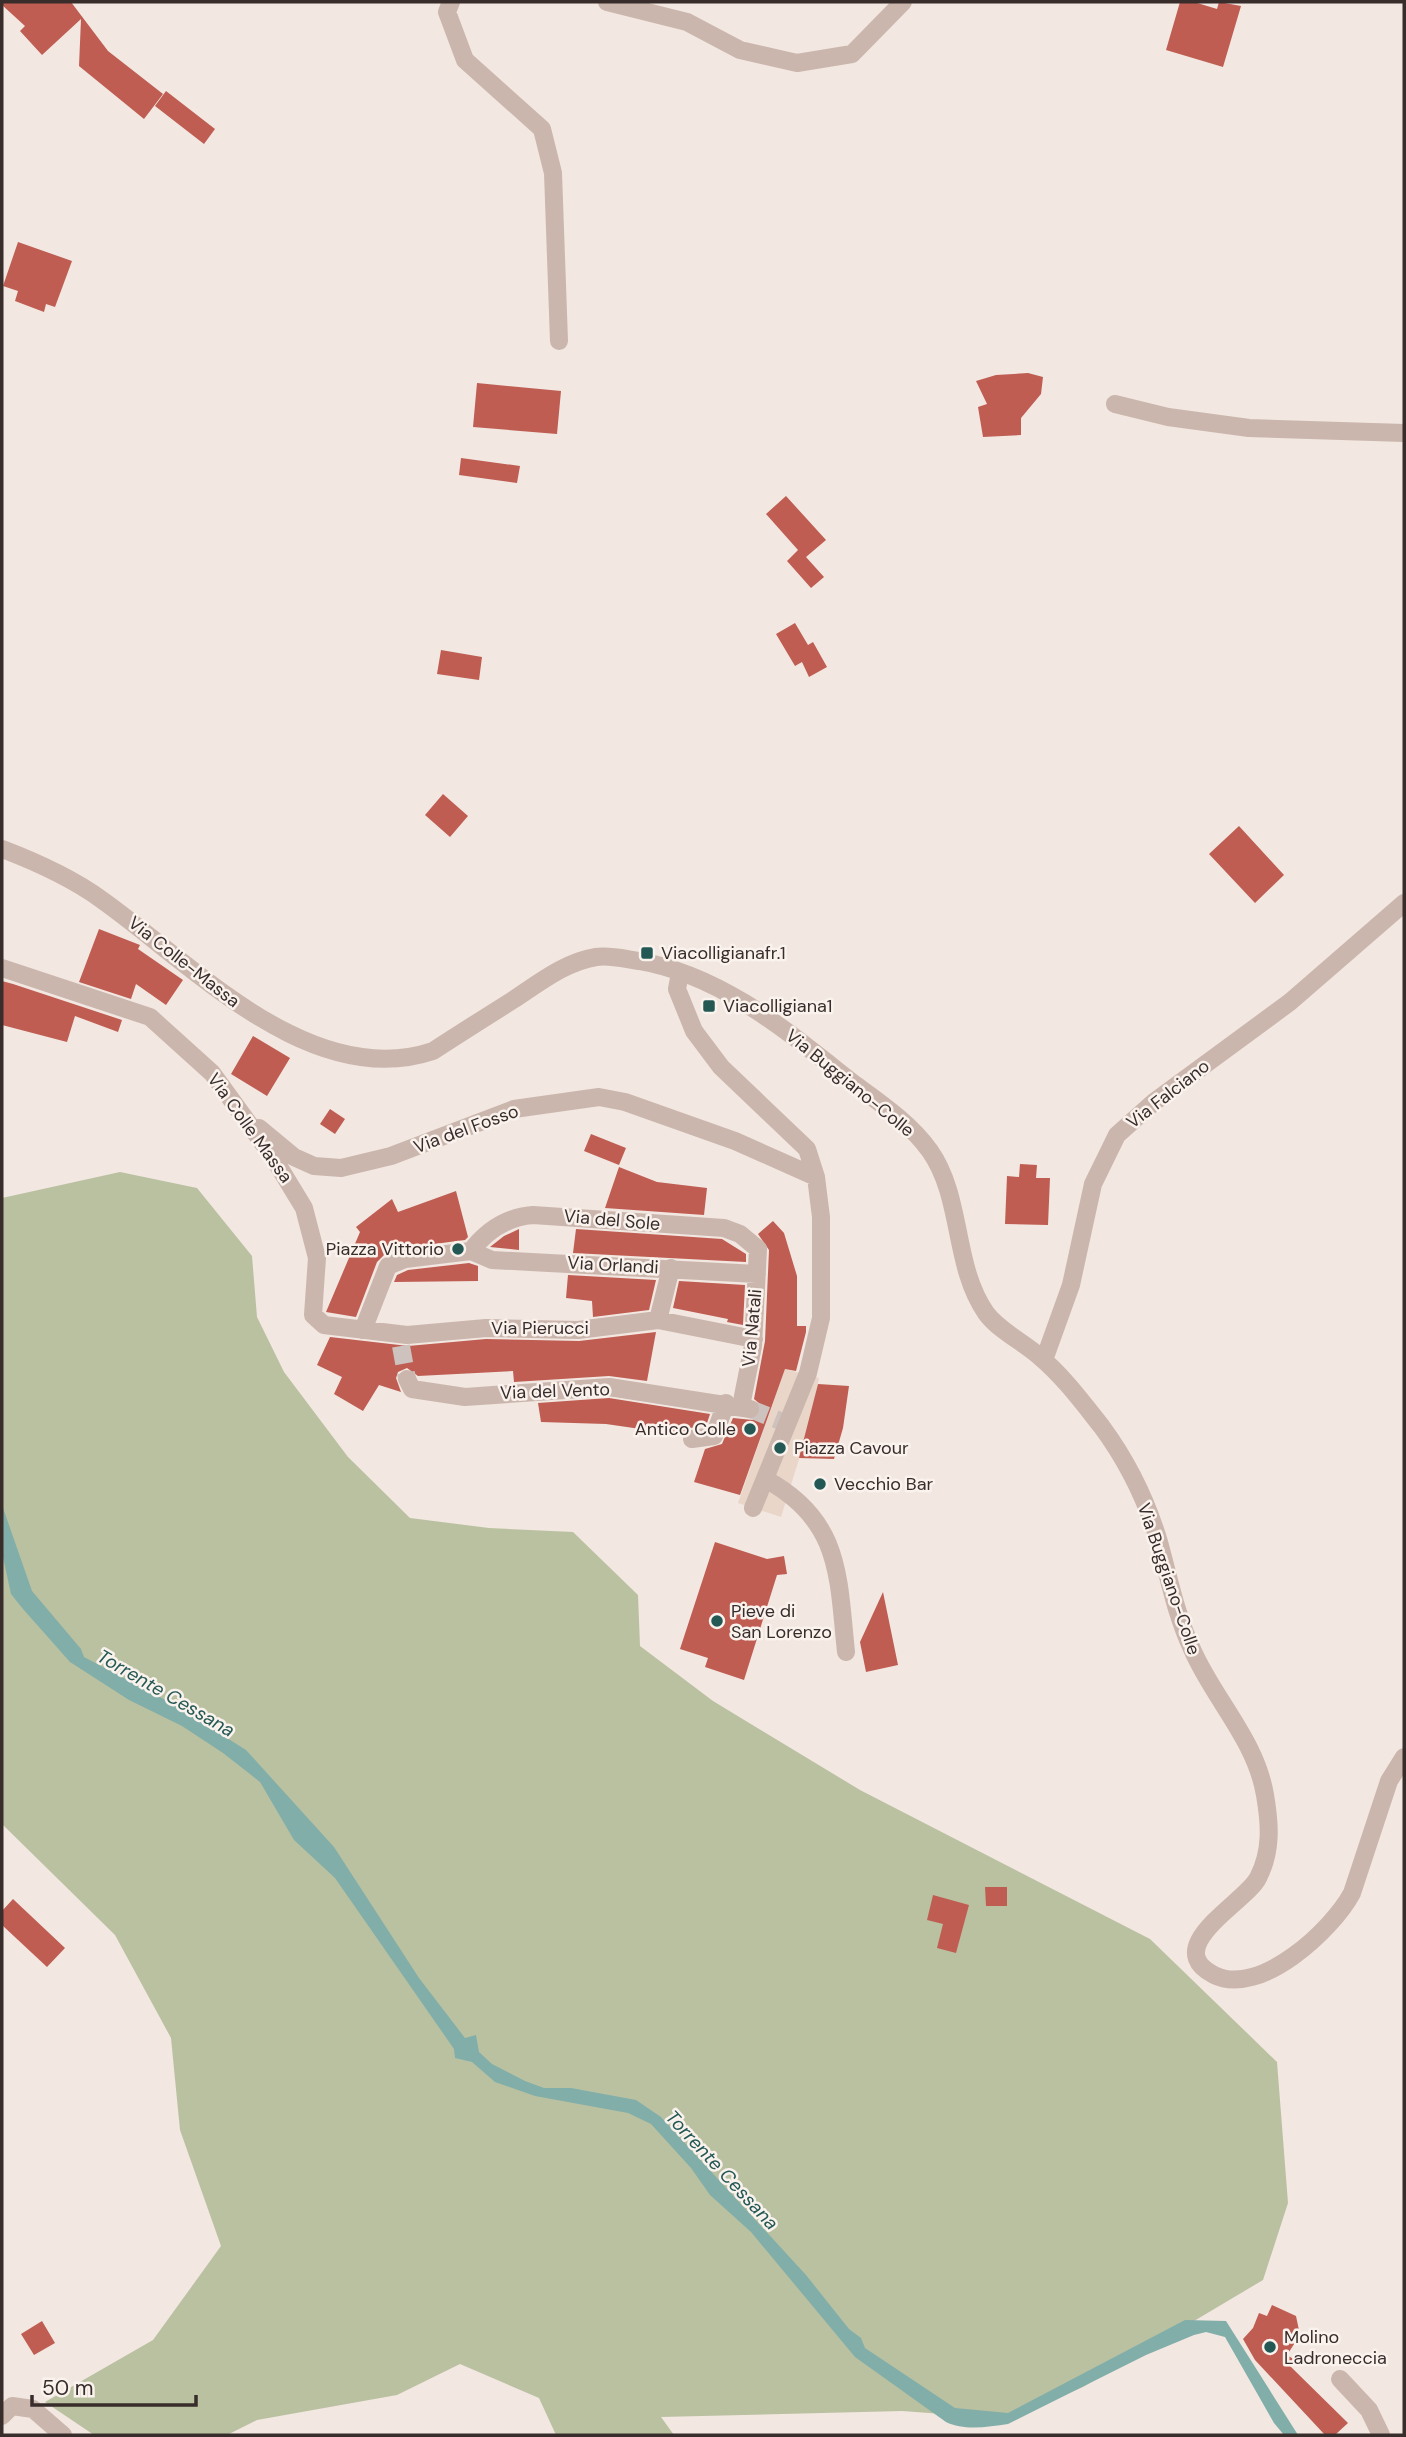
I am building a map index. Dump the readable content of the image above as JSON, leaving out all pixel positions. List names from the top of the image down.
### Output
{
  "streets": {
    "street": [
      "Via Colle-Massa",
      "Via Buggiano-Colle",
      "Via Falciano",
      "Via Colle Massa",
      "Via del Fosso",
      "Via del Sole",
      "Via Orlandi",
      "Via Pierucci",
      "Via Natali",
      "Via del Vento"
    ]
  },
  "crossings": [
    ["Via Colle-Massa", "Via Buggiano-Colle"],
    ["Via Buggiano-Colle", "Via Falciano"],
    ["Via Colle Massa", "Via del Fosso"],
    ["Via Colle Massa", "Via Pierucci"],
    ["Via del Sole", "Via Orlandi"],
    ["Via del Sole", "Via Natali"],
    ["Via Orlandi", "Via Natali"],
    ["Via Pierucci", "Via Natali"],
    ["Via Natali", "Via del Vento"]
  ],
  "water": ["Torrente Cessana"],
  "places": {
    "transit": ["Viacolligianafr.1", "Viacolligiana1"],
    "other": [
      "Piazza Vittorio",
      "Antico Colle",
      "Piazza Cavour",
      "Vecchio Bar",
      "Pieve di San Lorenzo",
      "Molino Ladroneccia"
    ]
  },
  "scale_bar": "50 m"
}
